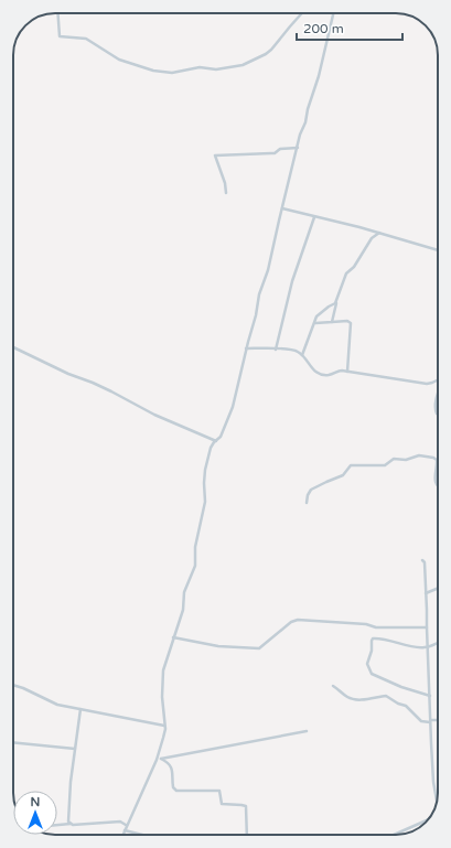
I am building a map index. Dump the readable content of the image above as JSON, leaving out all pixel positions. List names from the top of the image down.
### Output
{
  "scale_bar": "200 m",
  "north": "top"
}
